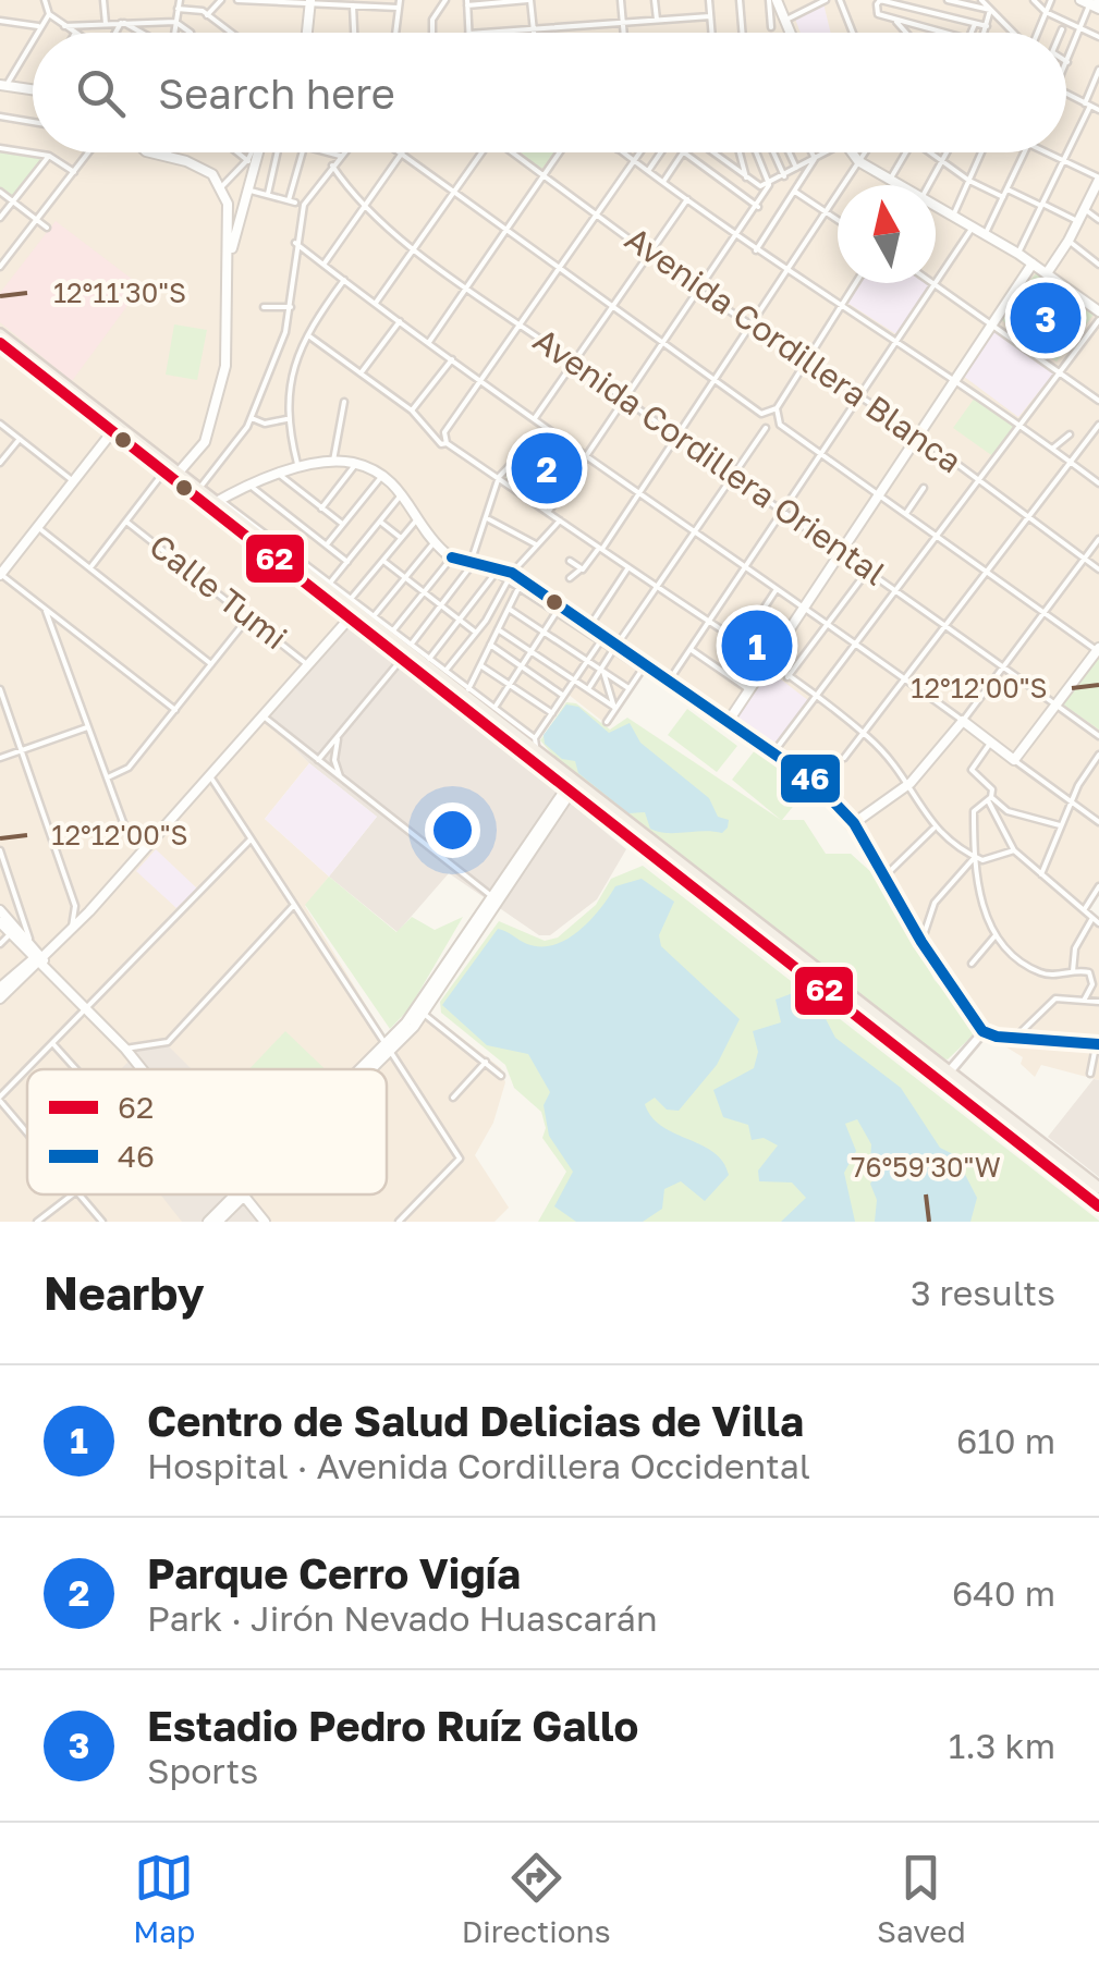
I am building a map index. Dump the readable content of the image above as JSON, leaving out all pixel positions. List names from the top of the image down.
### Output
{
  "streets": {
    "street": ["Avenida Cordillera Blanca", "Avenida Cordillera Oriental", "Calle Tumi"]
  },
  "lines": ["transit line 62", "transit line 46"],
  "legend": ["62", "46"],
  "north": "top",
  "page": {
    "search": "Search here",
    "pins": ["3", "2", "1"],
    "heading": ["Nearby", "3 results"],
    "list": [
      {
        "mark": "1",
        "name": "Centro de Salud Delicias de Villa",
        "note": "Hospital · Avenida Cordillera Occidental",
        "value": "610 m"
      },
      {
        "mark": "2",
        "name": "Parque Cerro Vigía",
        "note": "Park · Jirón Nevado Huascarán",
        "value": "640 m"
      },
      {
        "mark": "3",
        "name": "Estadio Pedro Ruíz Gallo",
        "note": "Sports",
        "value": "1.3 km"
      }
    ],
    "nav": ["Map", "Directions", "Saved"]
  },
  "coordinates": ["12°11'30\"S", "12°12'00\"S", "76°59'30\"W"]
}
